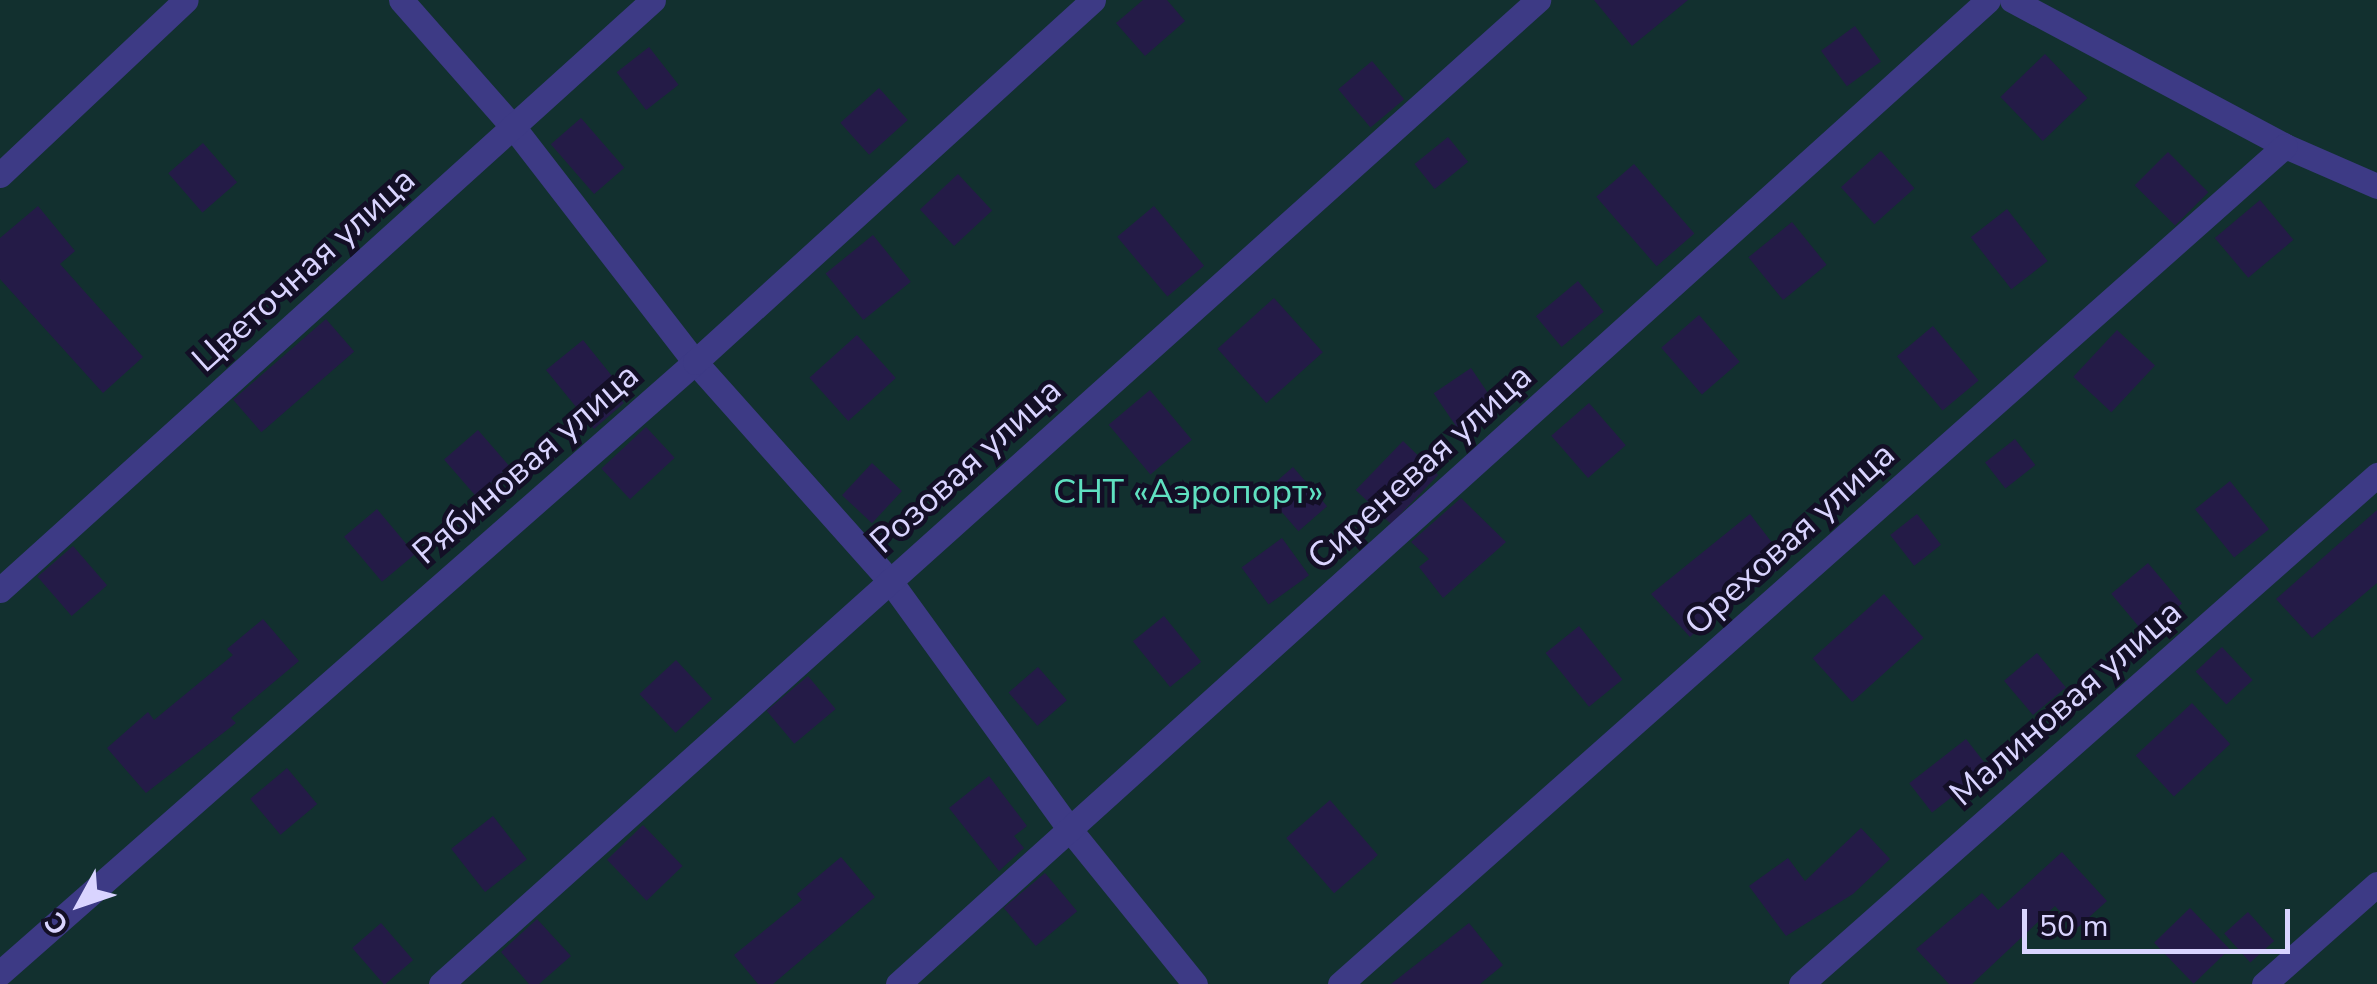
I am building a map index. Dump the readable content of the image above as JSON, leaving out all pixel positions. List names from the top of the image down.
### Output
{
  "streets": {
    "street": [
      "Цветочная улица",
      "Рябиновая улица",
      "Розовая улица",
      "Сиреневая улица",
      "Ореховая улица",
      "Малиновая улица"
    ]
  },
  "parks": ["СНТ «Аэропорт»"],
  "scale_bar": "50 m",
  "north": "bottom left"
}
